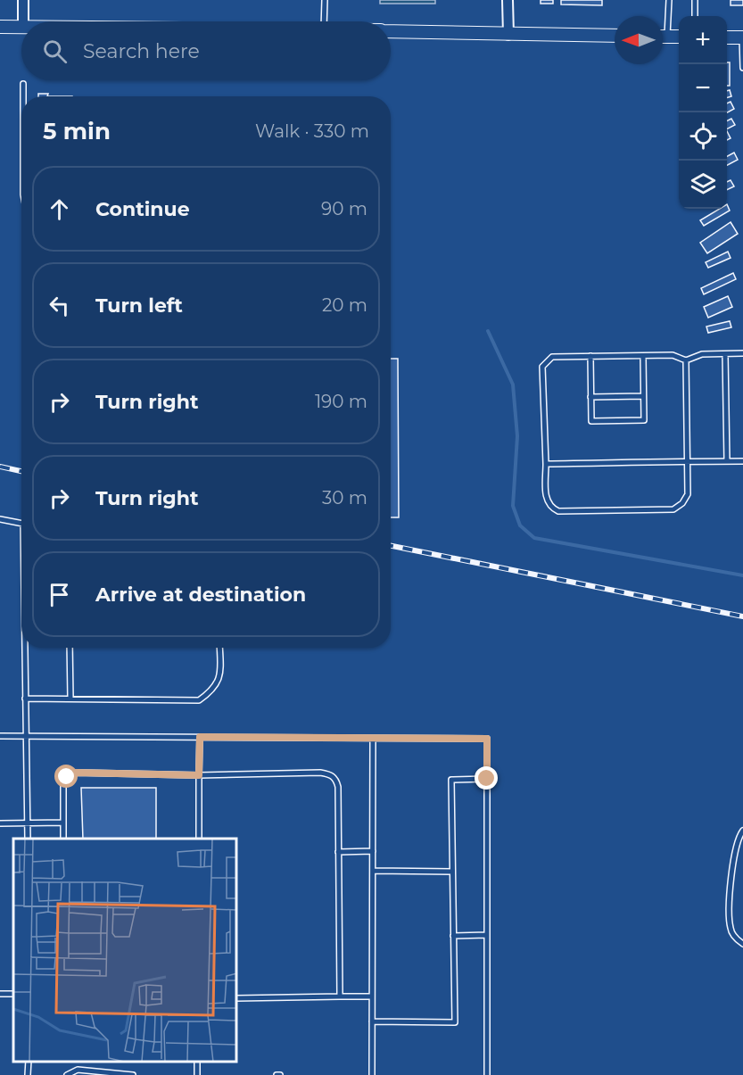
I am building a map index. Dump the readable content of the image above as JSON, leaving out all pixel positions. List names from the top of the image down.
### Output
{
  "north": "left",
  "page": {
    "map_buttons": ["+", "−"],
    "search": "Search here",
    "heading": ["5 min", "Walk · 330 m"],
    "list": [
      ["Continue", "90 m"],
      ["Turn left", "20 m"],
      ["Turn right", "190 m"],
      ["Turn right", "30 m"],
      "Arrive at destination"
    ]
  }
}
